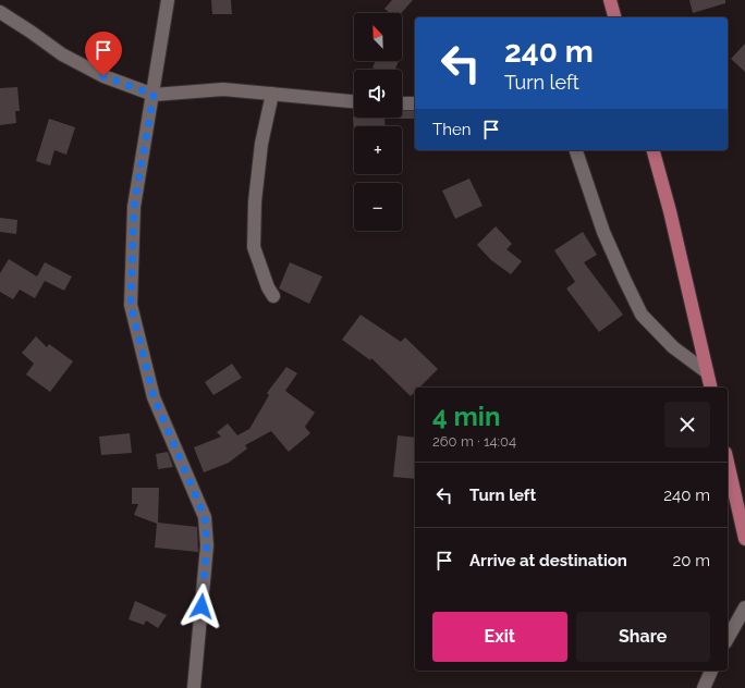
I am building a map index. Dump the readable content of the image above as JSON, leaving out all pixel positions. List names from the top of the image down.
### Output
{
  "north": "top left",
  "page": {
    "map_buttons": ["+", "−"],
    "turn": ["240 m", "Turn left"],
    "then": "Then",
    "heading": ["4 min", "260 m · 14:04"],
    "list": [
      {
        "name": "Turn left",
        "value": "240 m"
      },
      {
        "name": "Arrive at destination",
        "value": "20 m"
      }
    ],
    "buttons": ["Exit", "Share"]
  }
}
